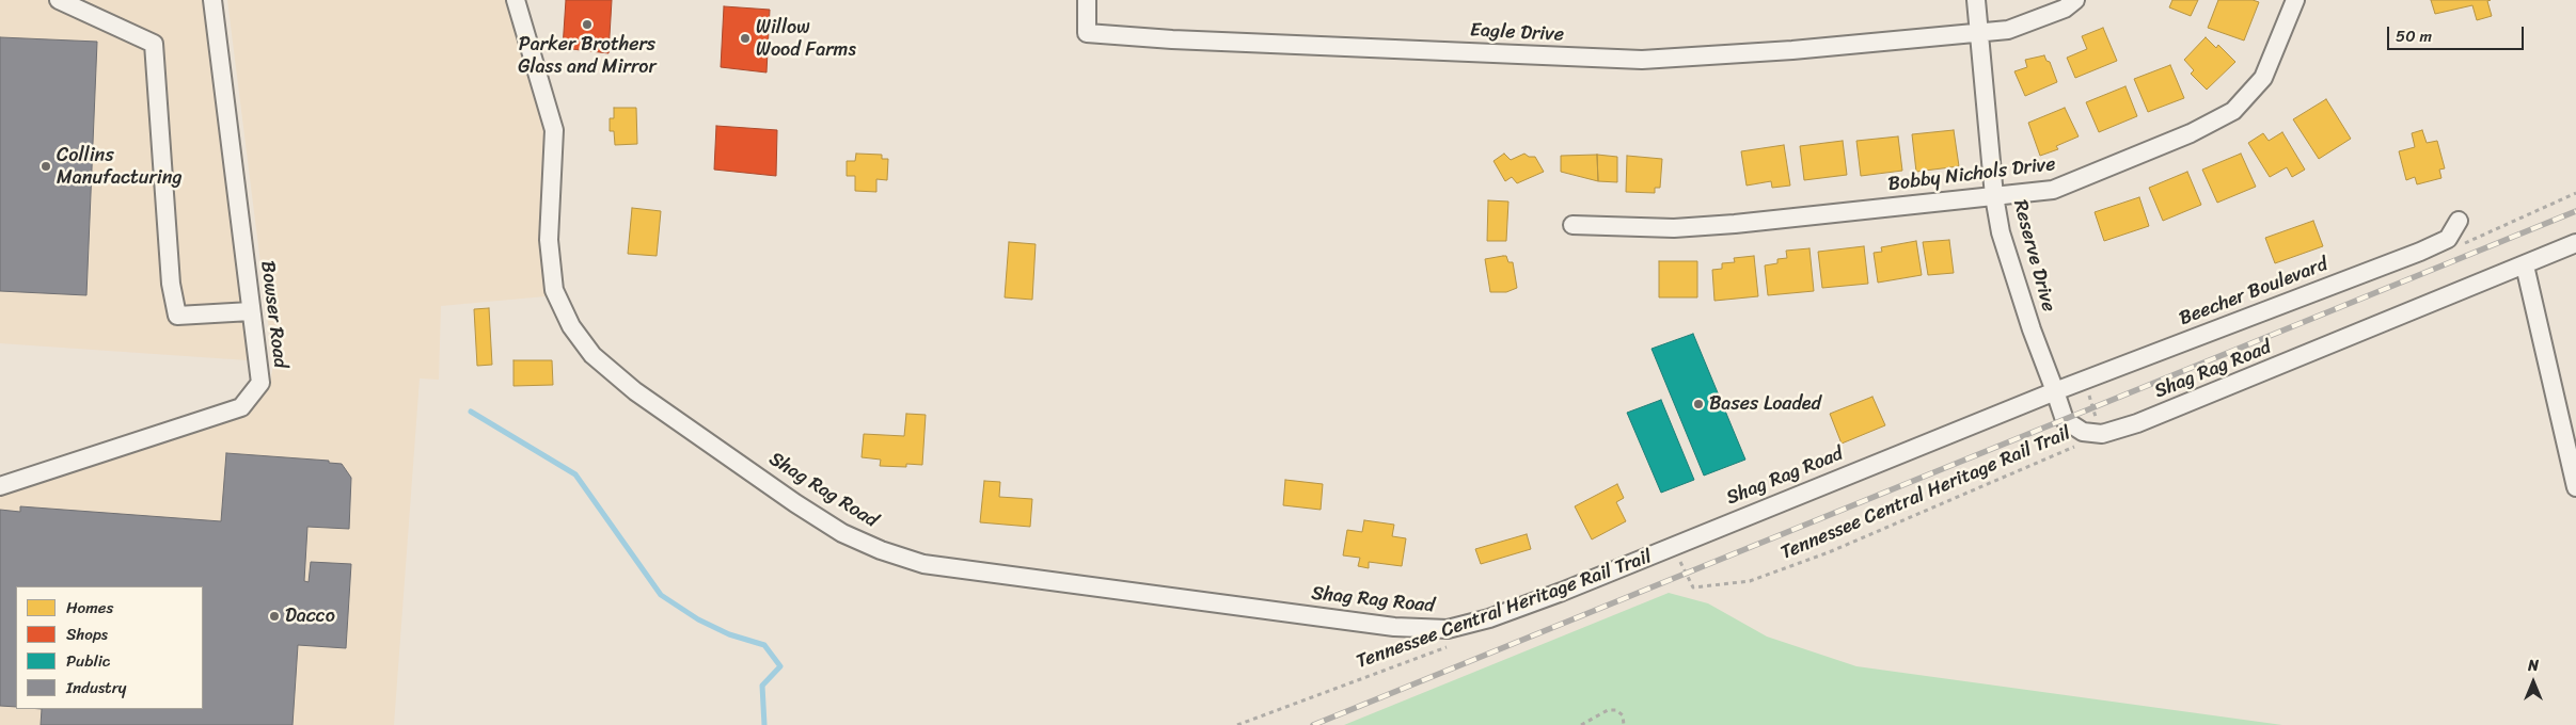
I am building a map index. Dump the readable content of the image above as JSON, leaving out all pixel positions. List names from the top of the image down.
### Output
{
  "streets": {
    "street": [
      "Eagle Drive",
      "Bobby Nichols Drive",
      "Reserve Drive",
      "Beecher Boulevard",
      "Bowser Road",
      "Shag Rag Road"
    ],
    "path": ["Tennessee Central Heritage Rail Trail"]
  },
  "crossings": [
    ["Eagle Drive", "Reserve Drive"],
    ["Bobby Nichols Drive", "Reserve Drive"],
    ["Reserve Drive", "Beecher Boulevard"],
    ["Reserve Drive", "Shag Rag Road"],
    ["Beecher Boulevard", "Shag Rag Road"]
  ],
  "places": [
    "Parker Brothers Glass and Mirror",
    "Willow Wood Farms",
    "Collins Manufacturing",
    "Bases Loaded",
    "Dacco"
  ],
  "legend": [
    "Homes",
    "Shops",
    "Public",
    "Industry"
  ],
  "scale_bar": "50 m",
  "north": "top"
}
